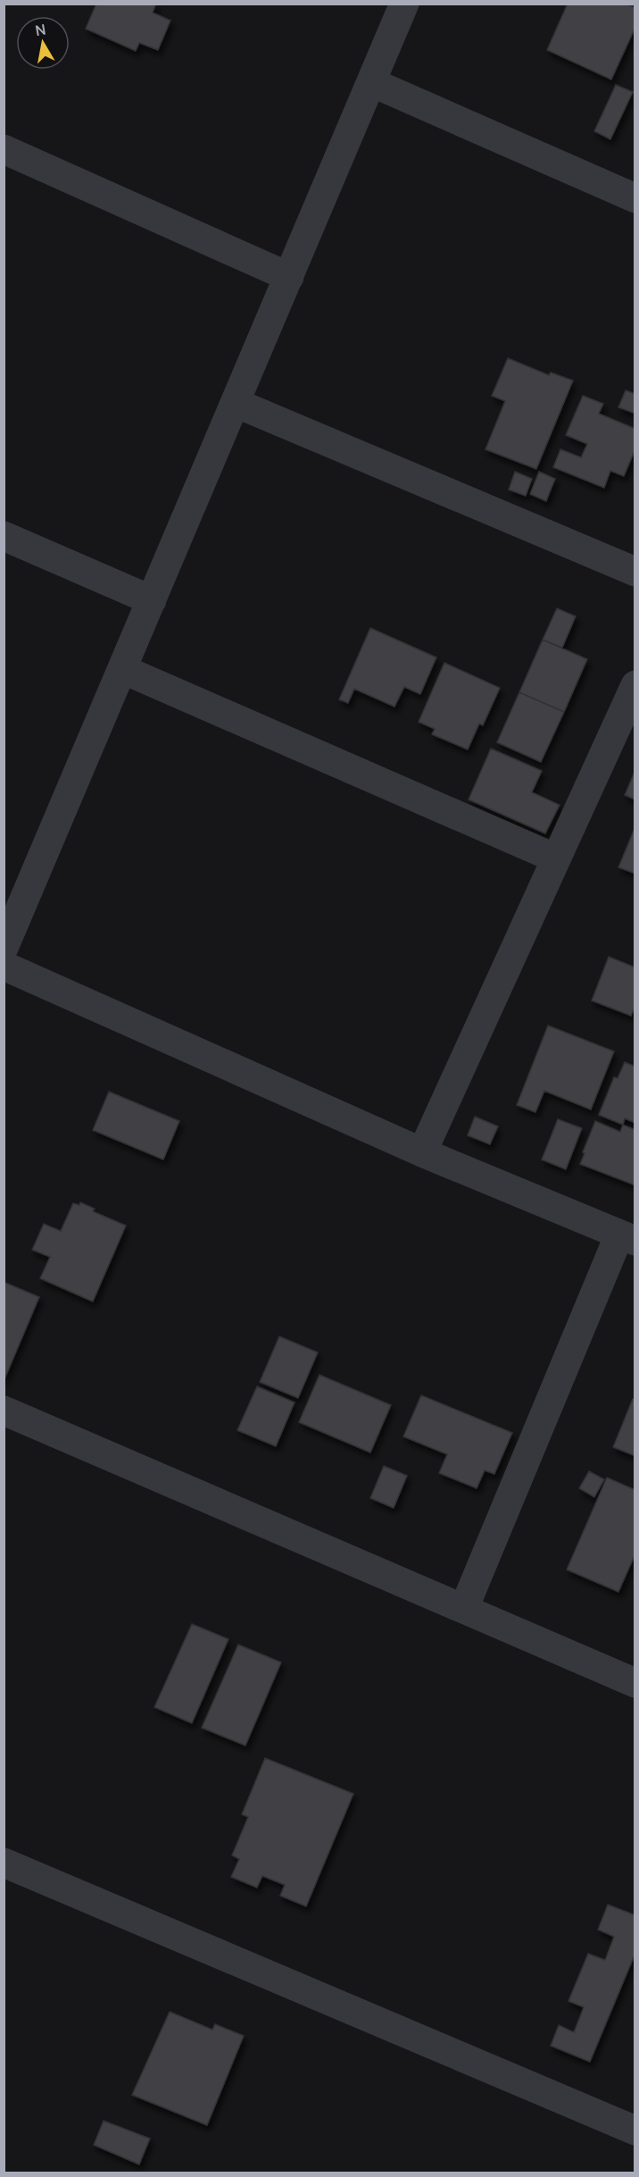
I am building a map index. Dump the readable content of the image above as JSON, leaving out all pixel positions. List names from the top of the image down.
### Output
{
  "north": "top"
}
